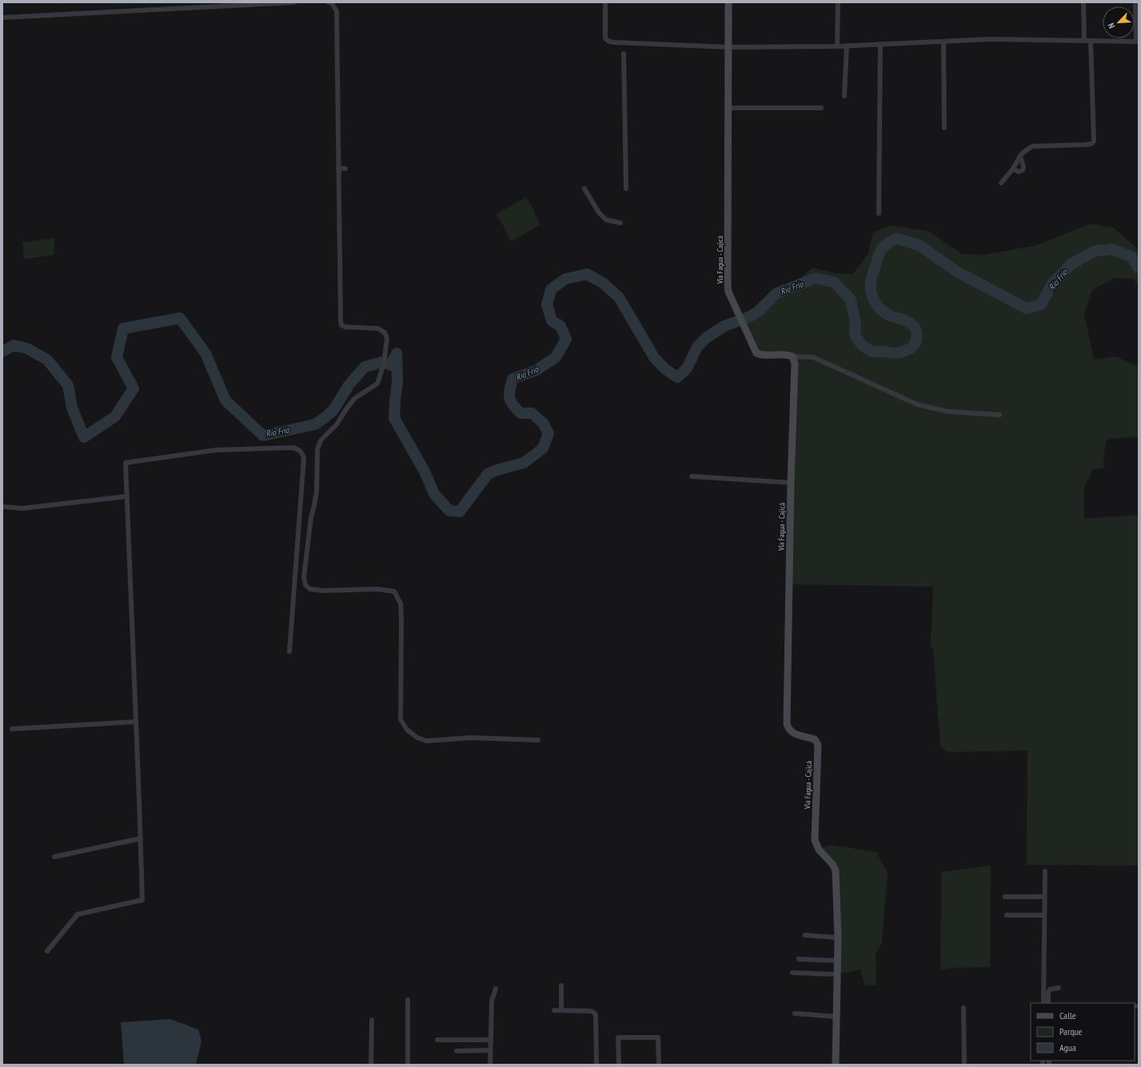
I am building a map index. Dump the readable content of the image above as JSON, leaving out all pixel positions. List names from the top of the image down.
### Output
{
  "streets": {
    "street": ["Vía Fagua - Cajicá"]
  },
  "water": ["Río Frío"],
  "legend": ["Calle", "Parque", "Agua"],
  "north": "bottom left"
}
